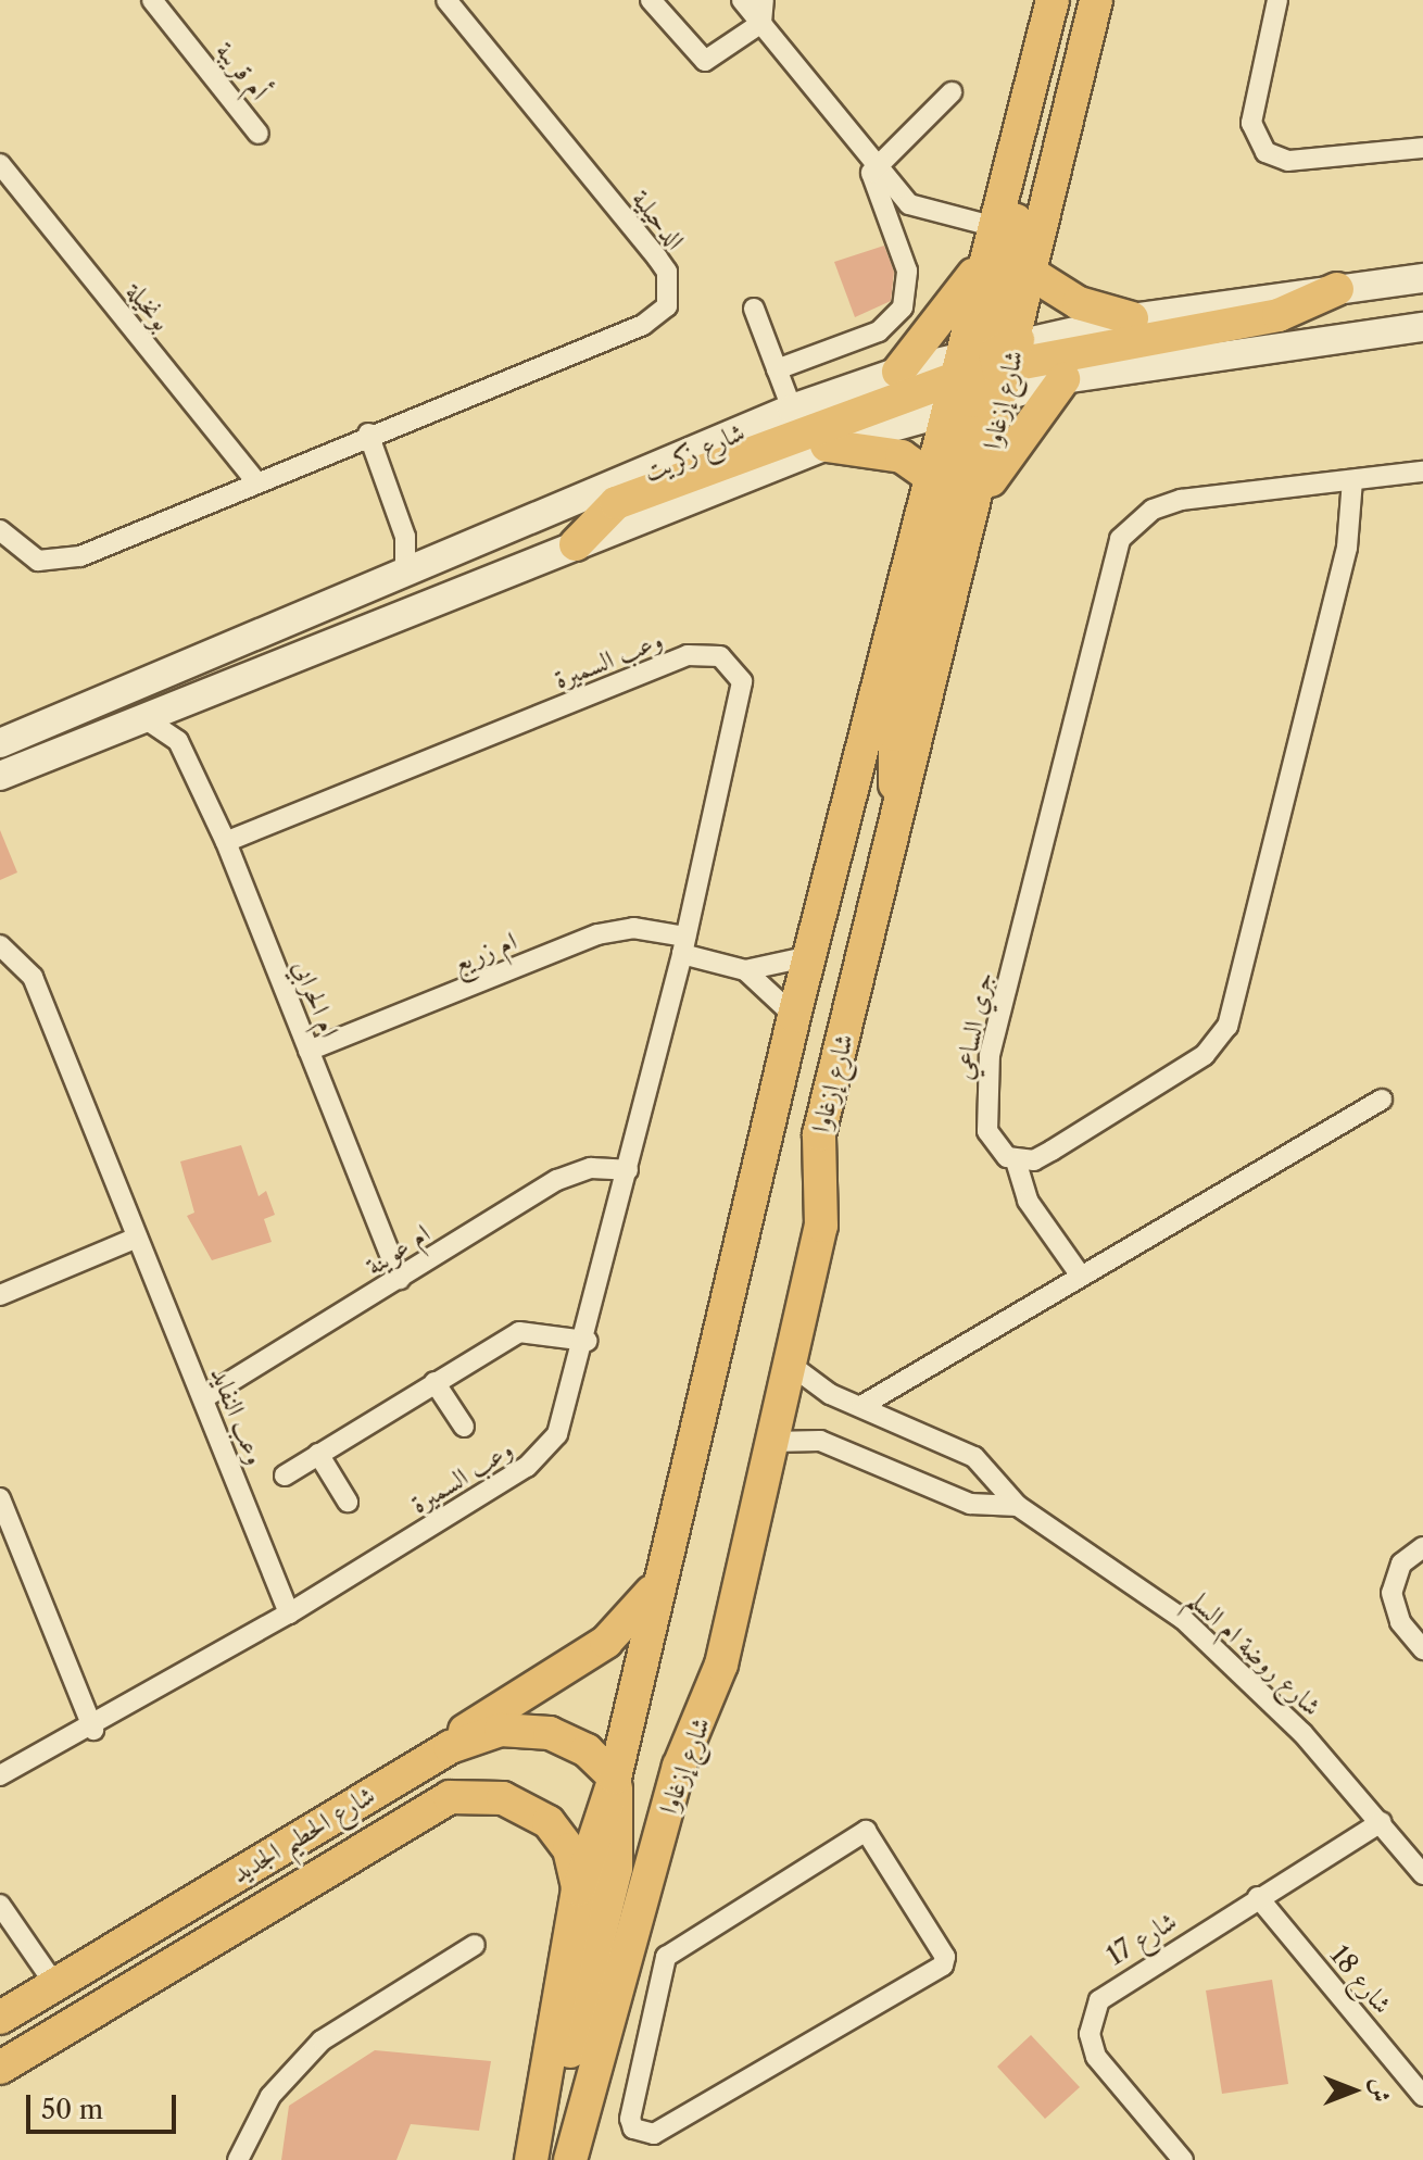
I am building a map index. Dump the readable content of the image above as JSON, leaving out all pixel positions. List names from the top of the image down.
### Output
{
  "streets": {
    "main road": ["شارع إزغاوا", "شارع زكريت", "شارع الحطيم الجديد"],
    "street": [
      "أم قريبة",
      "الدحيلية",
      "بونخيلة",
      "وعب السميرة",
      "ام زريع",
      "ام الحرابي",
      "جري الساعي",
      "ام عوينة",
      "وعب النفايد",
      "شارع روضة ام السلم",
      "شارع 17",
      "شارع 18"
    ]
  },
  "crossings": [
    ["الدحيلية", "بونخيلة"],
    ["شارع إزغاوا", "شارع زكريت"],
    ["شارع إزغاوا", "شارع روضة ام السلم"],
    ["شارع إزغاوا", "شارع الحطيم الجديد"],
    ["وعب السميرة", "ام زريع"],
    ["وعب السميرة", "ام الحرابي"],
    ["وعب السميرة", "ام عوينة"],
    ["وعب السميرة", "وعب النفايد"],
    ["ام زريع", "ام الحرابي"],
    ["ام الحرابي", "ام عوينة"],
    ["ام عوينة", "وعب النفايد"],
    ["شارع روضة ام السلم", "شارع 17"],
    ["شارع 17", "شارع 18"]
  ],
  "scale_bar": "50 m",
  "north": "right"
}
